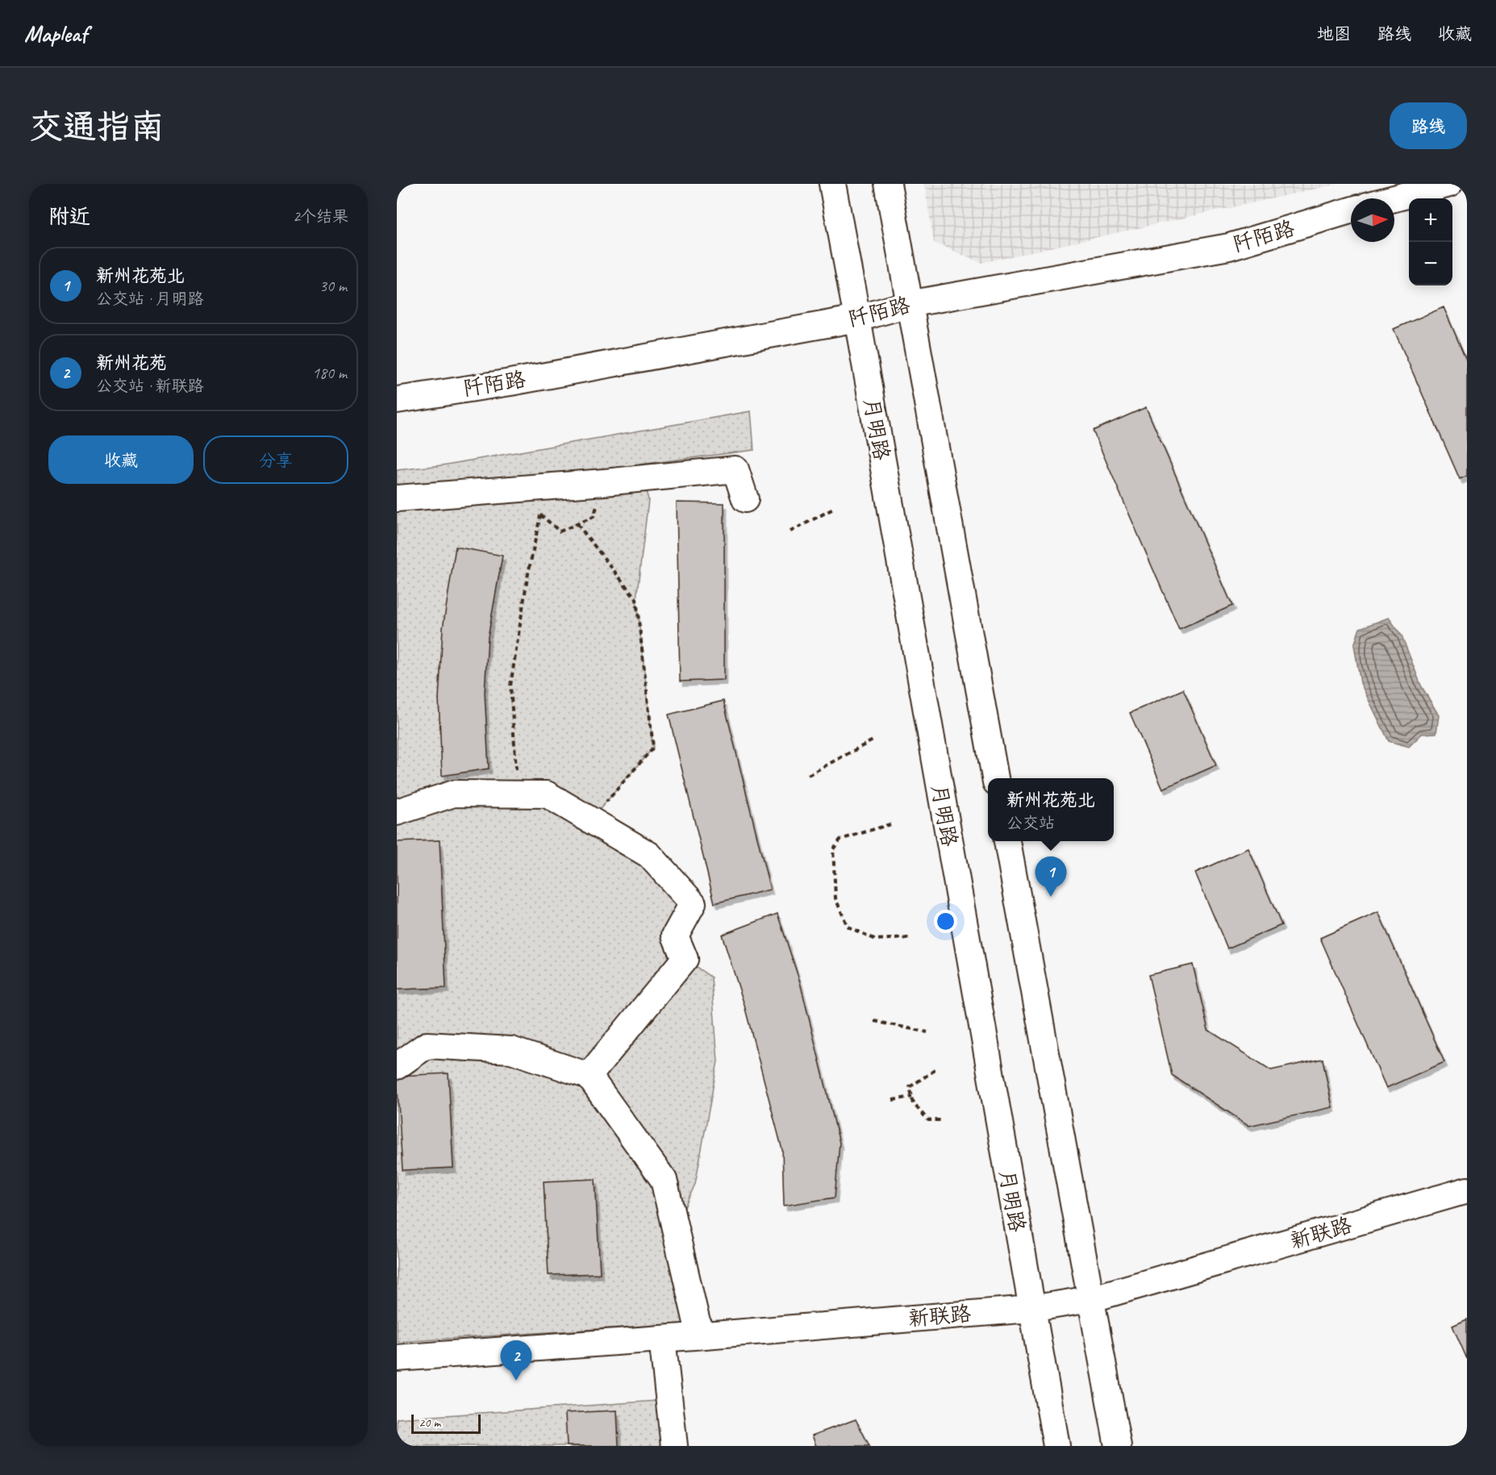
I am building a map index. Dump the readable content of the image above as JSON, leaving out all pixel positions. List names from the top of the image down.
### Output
{
  "streets": {
    "street": ["阡陌路", "月明路", "新联路"]
  },
  "crossings": [
    ["阡陌路", "月明路"],
    ["月明路", "新联路"]
  ],
  "scale_bar": "20 m",
  "north": "right",
  "page": {
    "header": "Mapleaf",
    "nav": ["地图", "路线", "收藏"],
    "buttons": [
      "路线",
      ["收藏", "分享"]
    ],
    "title": "交通指南",
    "heading": ["附近", "2个结果"],
    "map_buttons": ["+", "−"],
    "list": [
      {
        "mark": "1",
        "name": "新州花苑北",
        "note": "公交站 · 月明路",
        "value": "30 m"
      },
      {
        "mark": "2",
        "name": "新州花苑",
        "note": "公交站 · 新联路",
        "value": "180 m"
      }
    ],
    "popup": ["新州花苑北", "公交站"],
    "pins": ["1", "2"],
    "scale": "20 m"
  }
}
